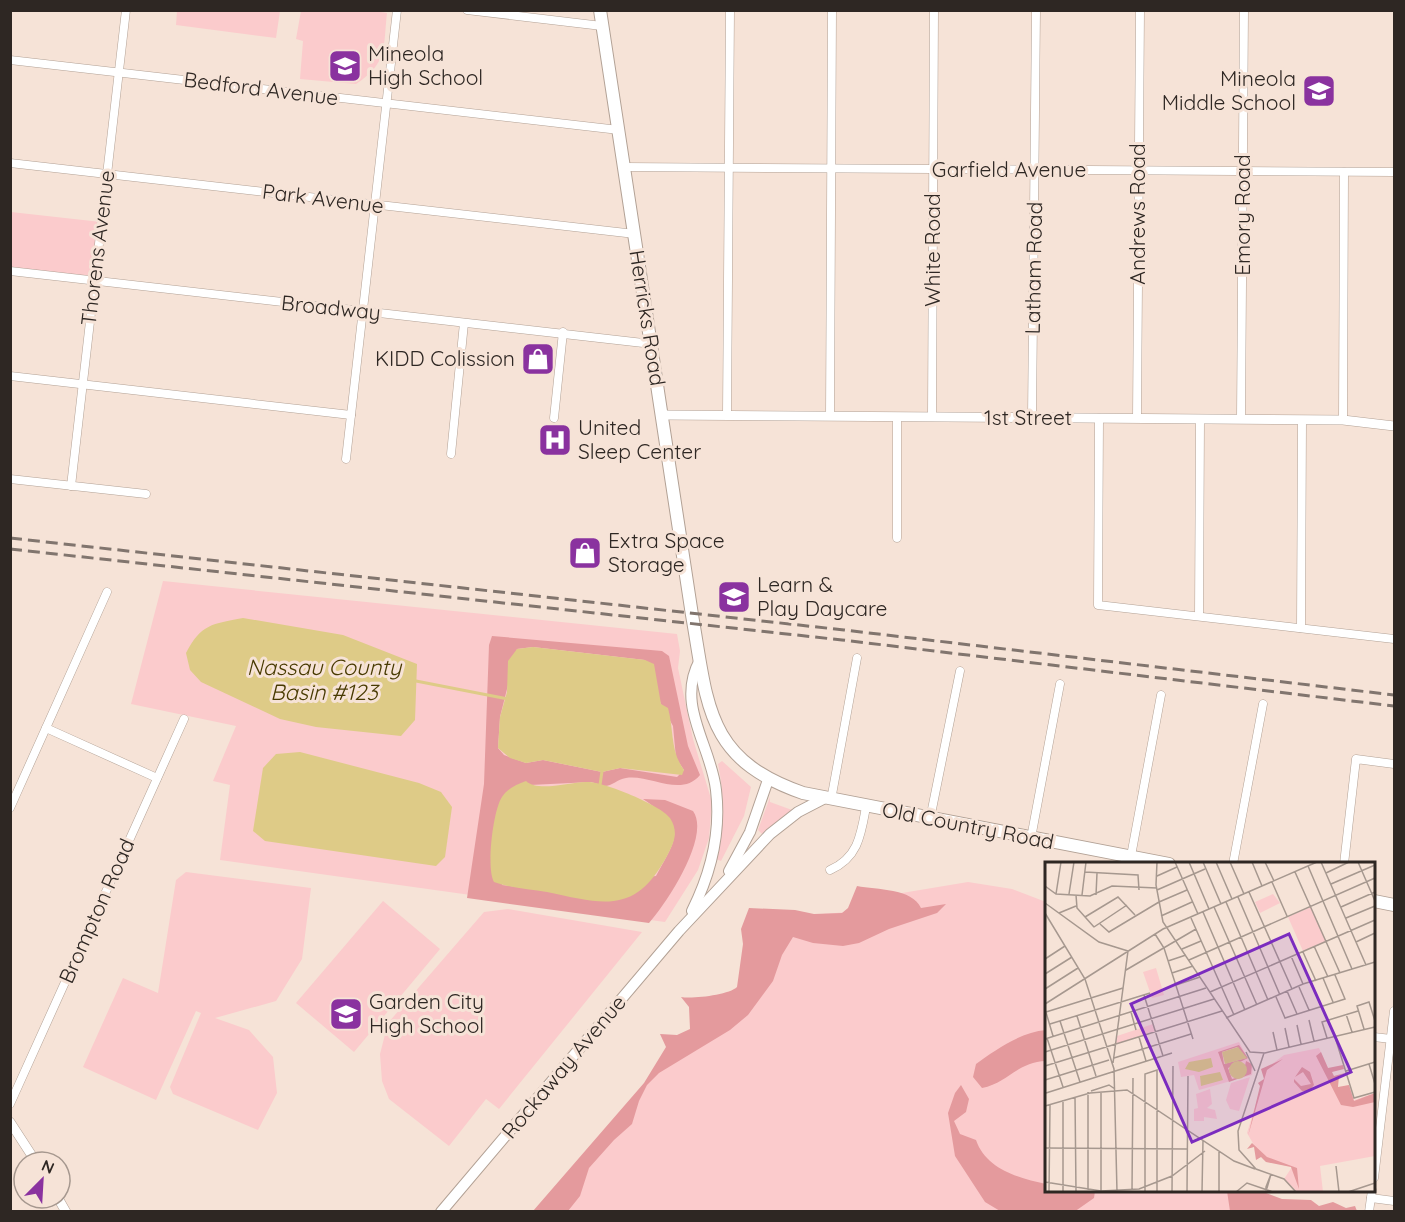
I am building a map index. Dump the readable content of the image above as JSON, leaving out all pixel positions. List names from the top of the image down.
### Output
{
  "streets": {
    "main road": ["Herricks Road", "Old Country Road", "Rockaway Avenue"],
    "street": [
      "Bedford Avenue",
      "Garfield Avenue",
      "Park Avenue",
      "Andrews Road",
      "Emory Road",
      "Thorens Avenue",
      "White Road",
      "Latham Road",
      "Broadway",
      "1st Street",
      "Brompton Road"
    ]
  },
  "crossings": [
    ["Bedford Avenue", "Thorens Avenue"],
    ["Bedford Avenue", "Herricks Road"],
    ["Garfield Avenue", "Andrews Road"],
    ["Garfield Avenue", "Emory Road"],
    ["Garfield Avenue", "White Road"],
    ["Garfield Avenue", "Latham Road"],
    ["Garfield Avenue", "Herricks Road"],
    ["Park Avenue", "Thorens Avenue"],
    ["Park Avenue", "Herricks Road"],
    ["Andrews Road", "1st Street"],
    ["Emory Road", "1st Street"],
    ["Thorens Avenue", "Broadway"],
    ["White Road", "1st Street"],
    ["Latham Road", "1st Street"],
    ["Broadway", "Herricks Road"],
    ["Herricks Road", "1st Street"],
    ["Herricks Road", "Old Country Road"],
    ["Herricks Road", "Rockaway Avenue"],
    ["Old Country Road", "Rockaway Avenue"]
  ],
  "water": ["Nassau County Basin #123"],
  "places": {
    "school or university": [
      "Mineola High School",
      "Mineola Middle School",
      "Learn & Play Daycare",
      "Garden City High School"
    ],
    "shop": ["KIDD Colission", "Extra Space Storage"],
    "hospital": ["United Sleep Center"]
  },
  "north": "top right"
}
